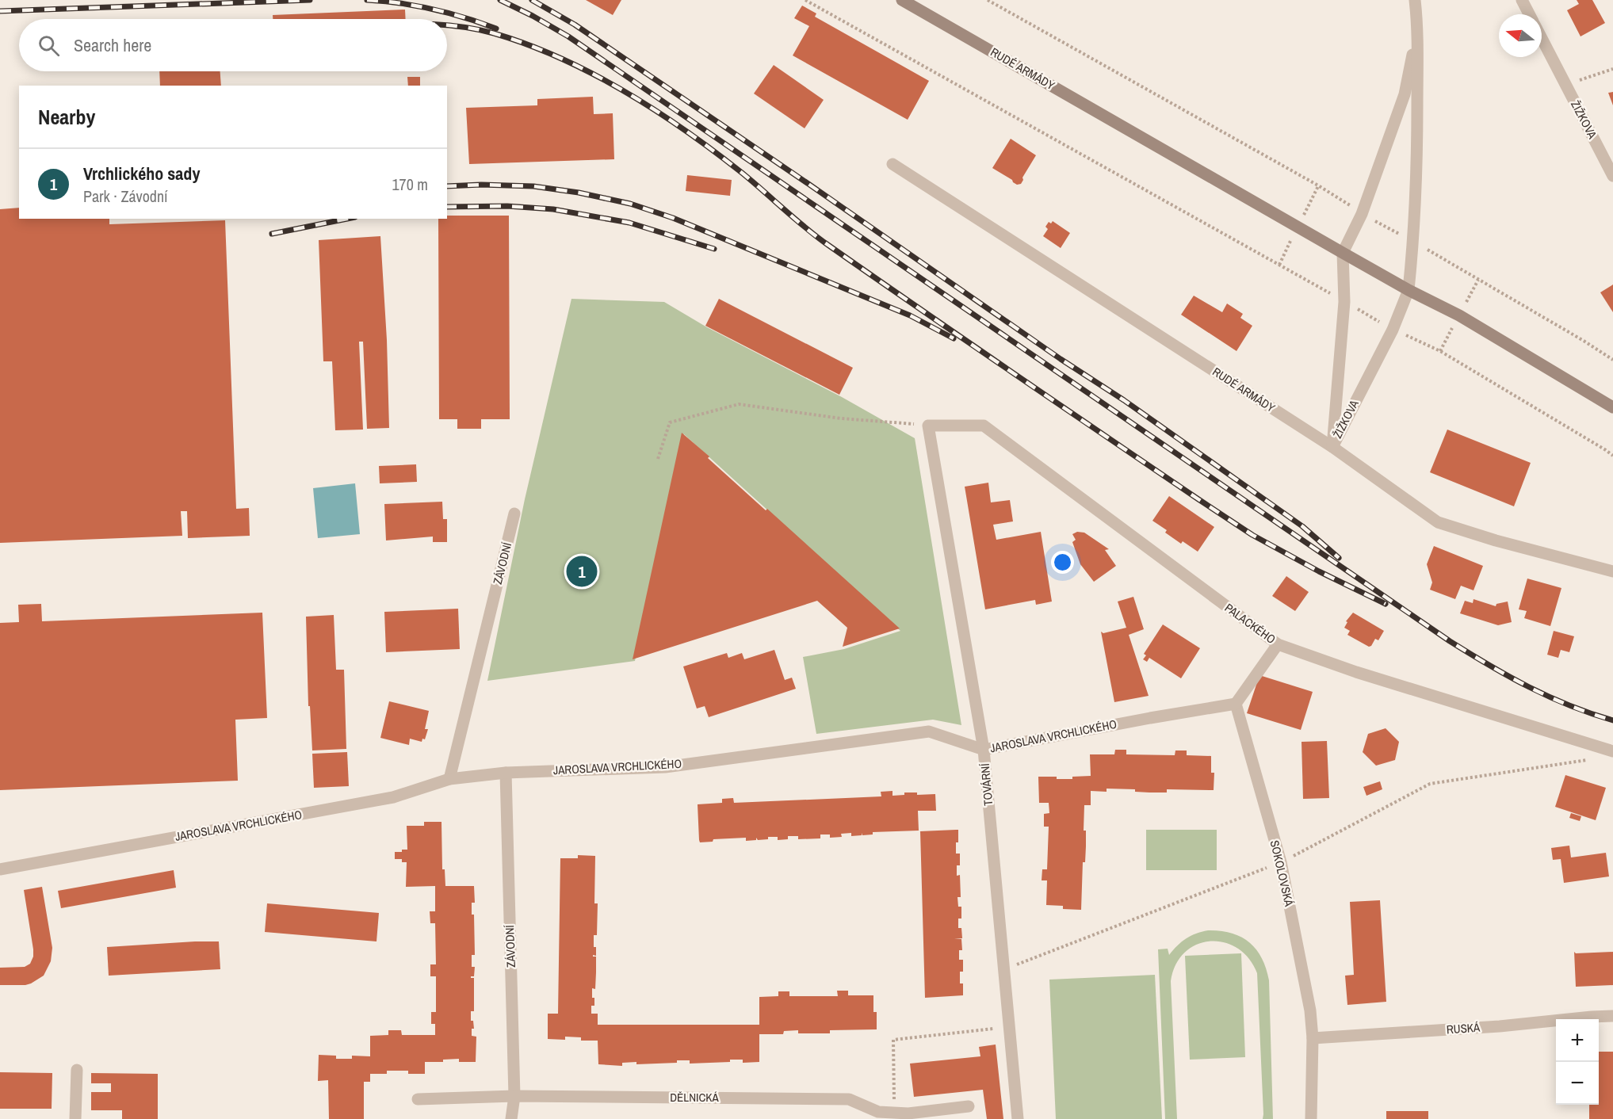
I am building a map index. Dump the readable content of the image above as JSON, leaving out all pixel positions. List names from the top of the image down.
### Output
{
  "streets": {
    "main road": ["RUDÉ ARMÁDY"],
    "street": [
      "ŽIŽKOVA",
      "ZÁVODNÍ",
      "PALACKÉHO",
      "JAROSLAVA VRCHLICKÉHO",
      "TOVÁRNÍ",
      "SOKOLOVSKÁ",
      "RUSKÁ",
      "DĚLNICKÁ"
    ]
  },
  "crossings": [
    ["RUDÉ ARMÁDY", "ŽIŽKOVA"],
    ["ZÁVODNÍ", "JAROSLAVA VRCHLICKÉHO"],
    ["ZÁVODNÍ", "DĚLNICKÁ"],
    ["PALACKÉHO", "TOVÁRNÍ"],
    ["JAROSLAVA VRCHLICKÉHO", "TOVÁRNÍ"],
    ["JAROSLAVA VRCHLICKÉHO", "SOKOLOVSKÁ"],
    ["SOKOLOVSKÁ", "RUSKÁ"]
  ],
  "north": "left",
  "page": {
    "search": "Search here",
    "heading": "Nearby",
    "list": [
      {
        "mark": "1",
        "name": "Vrchlického sady",
        "note": "Park · Závodní",
        "value": "170 m"
      }
    ],
    "pins": "1",
    "map_buttons": ["+", "−"]
  }
}
